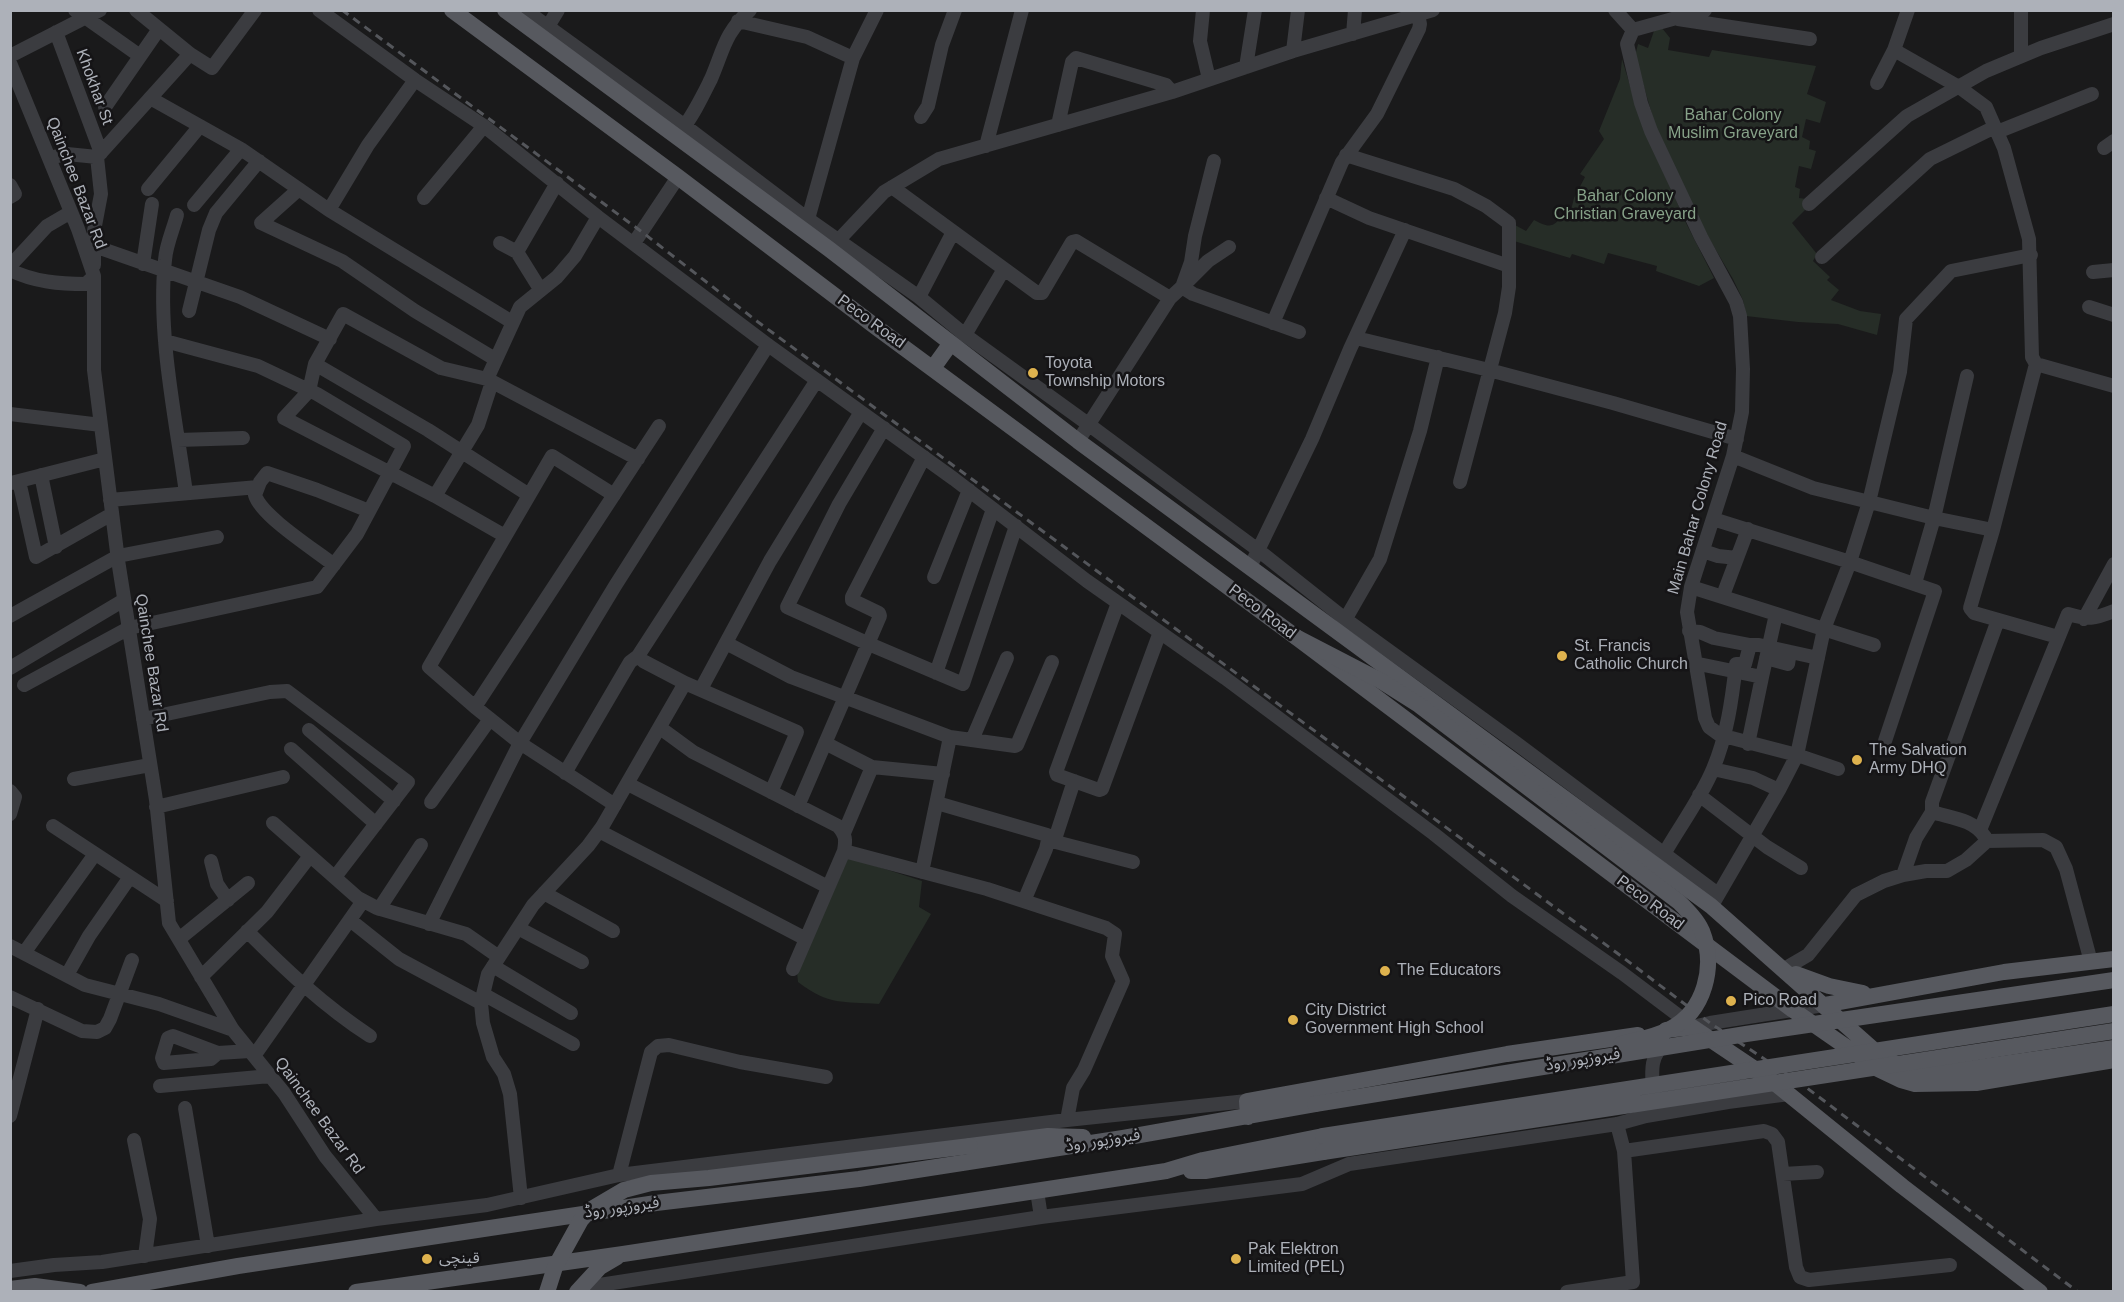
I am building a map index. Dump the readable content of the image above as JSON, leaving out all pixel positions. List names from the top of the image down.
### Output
{
  "streets": {
    "main road": ["Peco Road", "فیروزپور روڈ"],
    "street": ["Khokhar St", "Qainchee Bazar Rd", "Main Bahar Colony Road"]
  },
  "crossings": [
    ["Khokhar St", "Qainchee Bazar Rd"]
  ],
  "parks": ["Bahar Colony Muslim Graveyard", "Bahar Colony Christian Graveyard"],
  "places": [
    "Toyota Township Motors",
    "St. Francis Catholic Church",
    "The Salvation Army DHQ",
    "The Educators",
    "Pico Road",
    "City District Government High School",
    "قینچی",
    "Pak Elektron Limited (PEL)"
  ]
}
